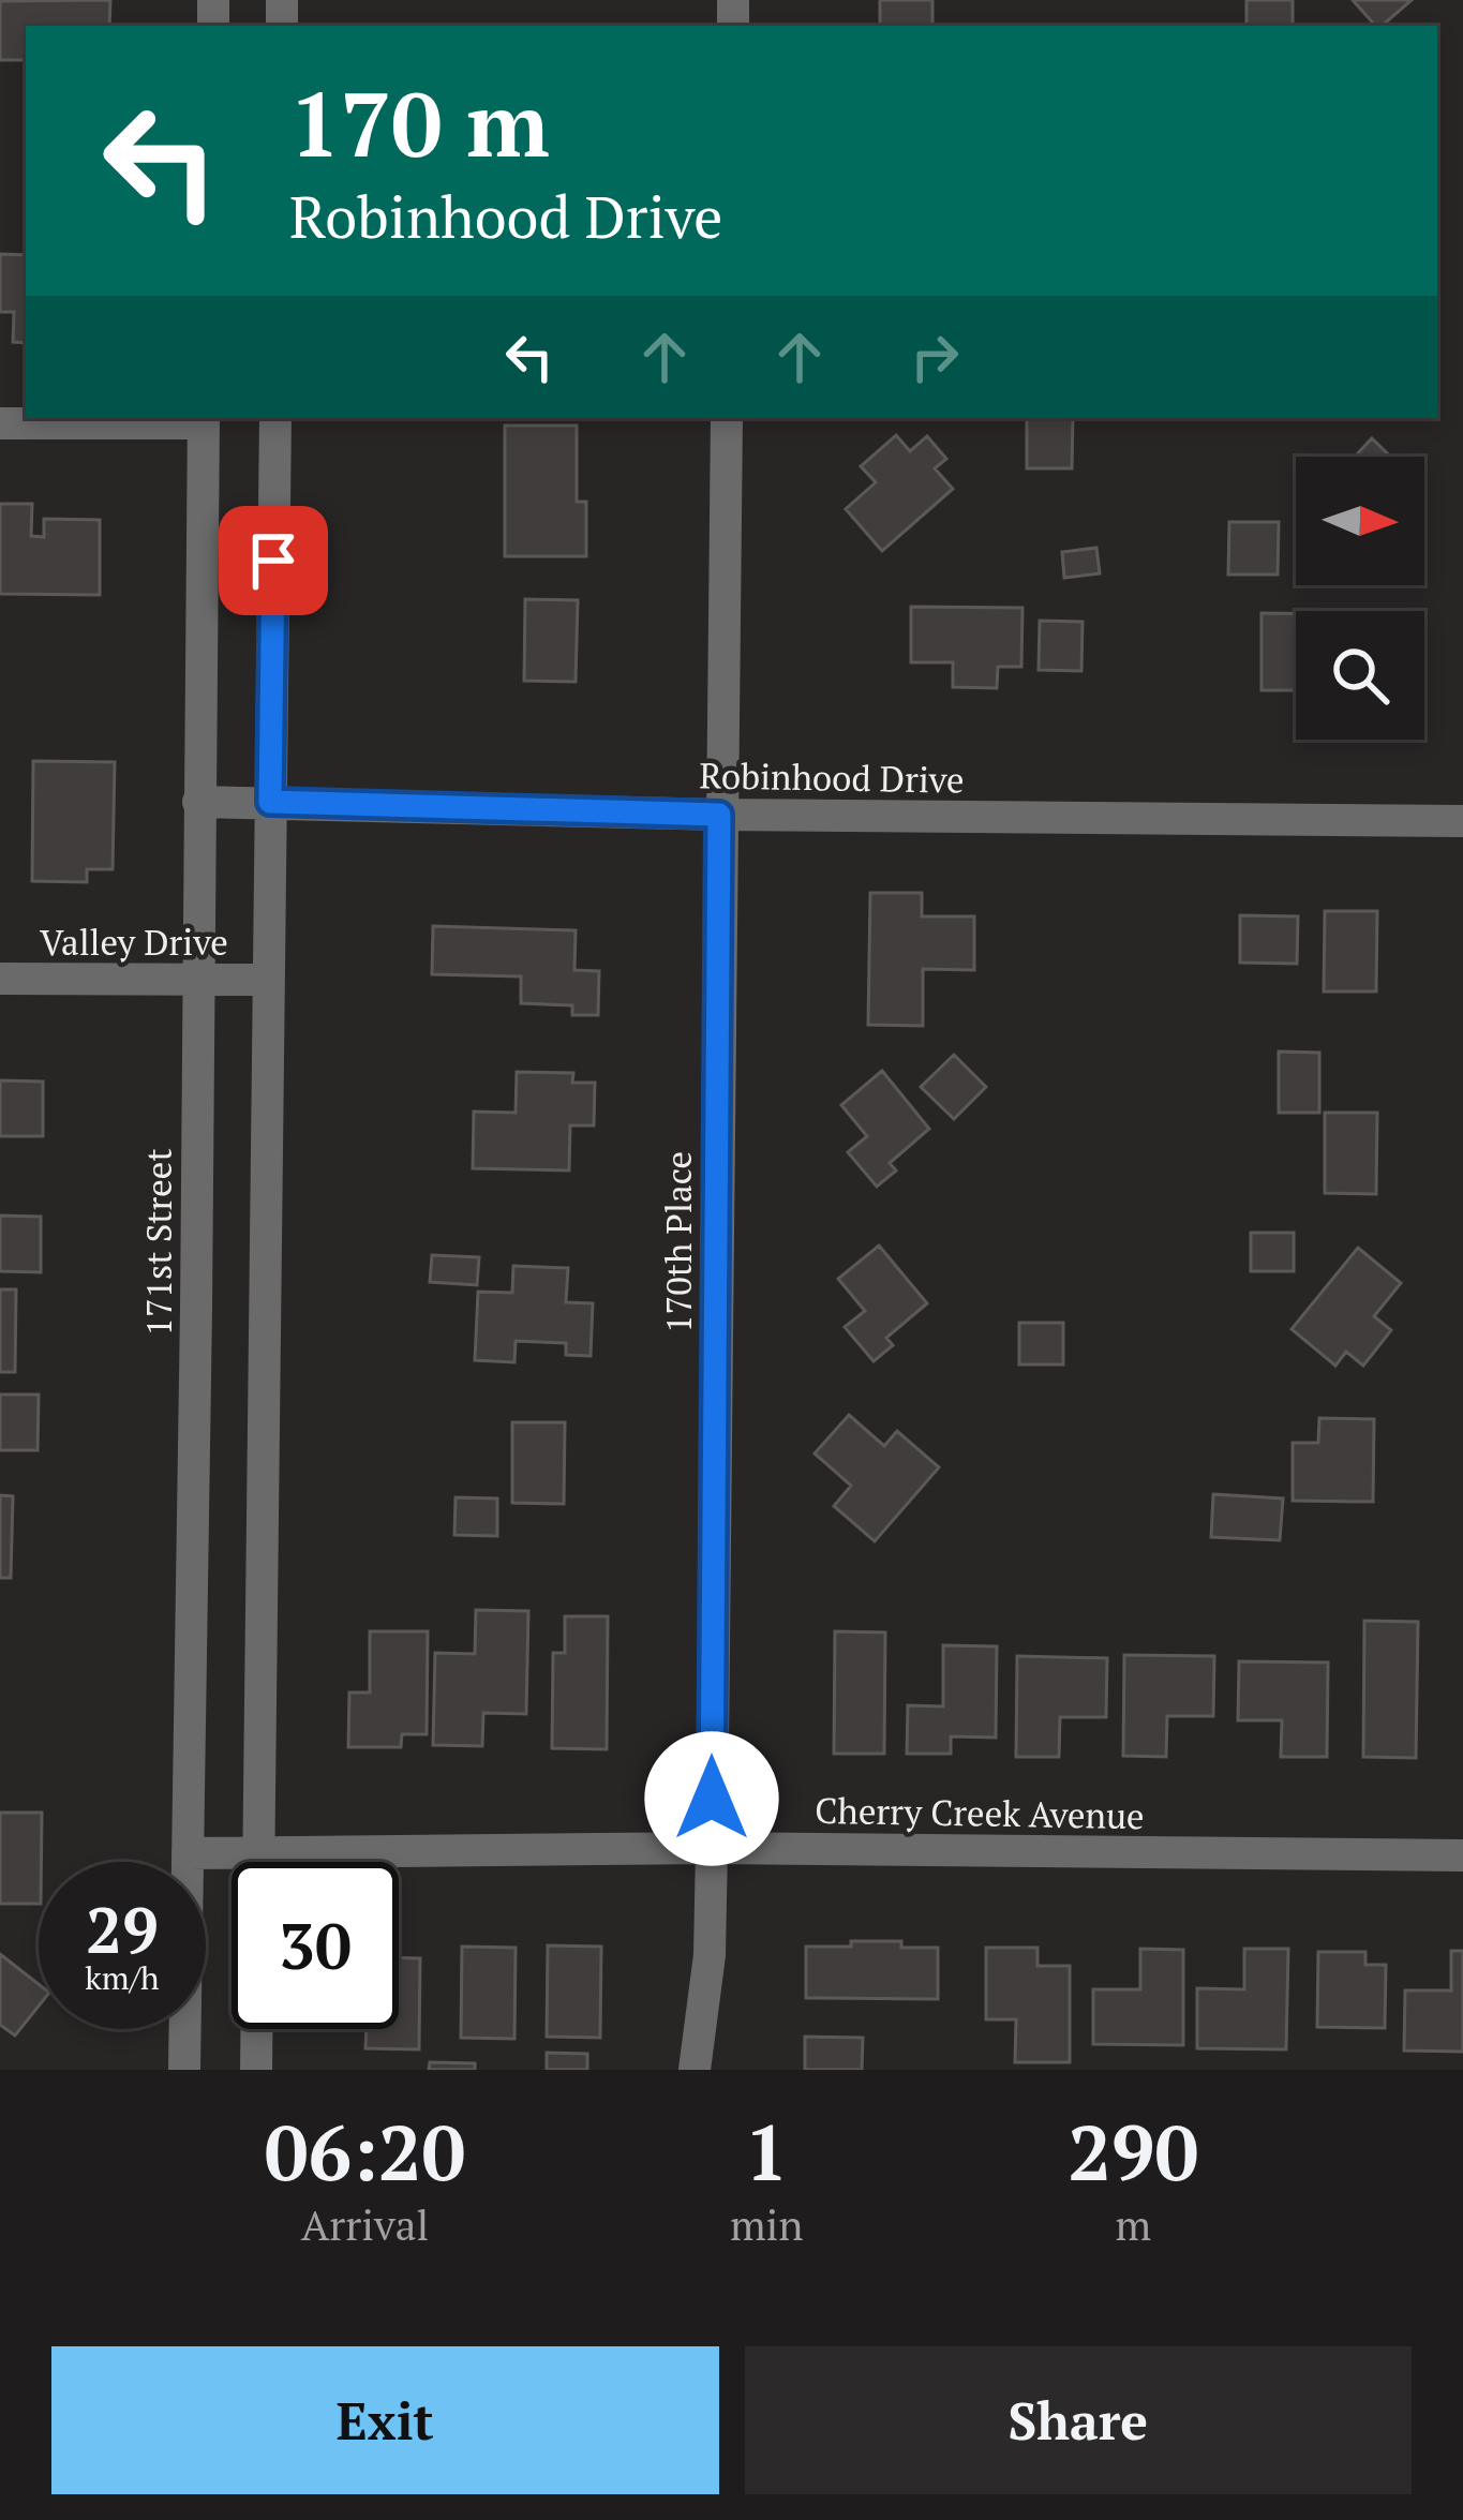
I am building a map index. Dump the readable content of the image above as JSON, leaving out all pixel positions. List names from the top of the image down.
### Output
{
  "streets": {
    "street": [
      "Robinhood Drive",
      "Valley Drive",
      "171st Street",
      "170th Place",
      "Cherry Creek Avenue"
    ]
  },
  "crossings": [
    ["Robinhood Drive", "171st Street"],
    ["Robinhood Drive", "170th Place"],
    ["Valley Drive", "171st Street"],
    ["171st Street", "Cherry Creek Avenue"],
    ["170th Place", "Cherry Creek Avenue"]
  ],
  "north": "right",
  "page": {
    "turn": ["170 m", "Robinhood Drive"],
    "speed": "29 km/h",
    "limit": "30",
    "eta": [
      "06:20",
      "Arrival",
      "1",
      "min",
      "290",
      "m"
    ],
    "buttons": ["Exit", "Share"]
  }
}
